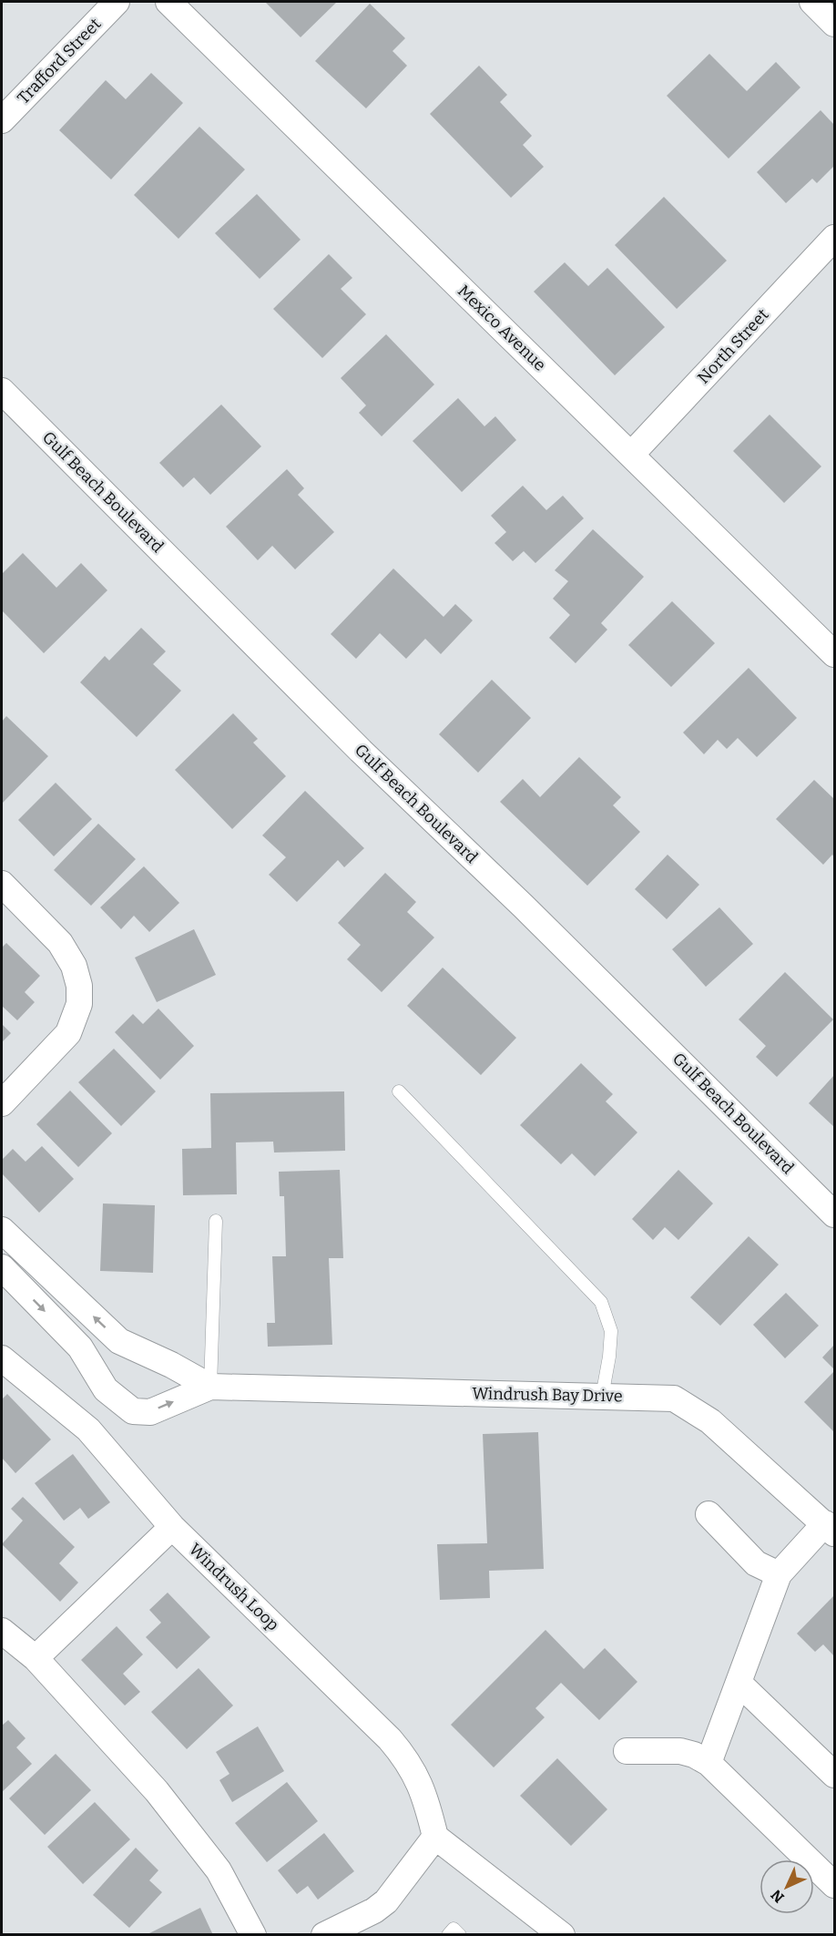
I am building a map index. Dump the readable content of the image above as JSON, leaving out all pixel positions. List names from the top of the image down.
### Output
{
  "streets": {
    "street": [
      "Trafford Street",
      "Mexico Avenue",
      "North Street",
      "Gulf Beach Boulevard",
      "Windrush Bay Drive",
      "Windrush Loop"
    ]
  },
  "crossings": [
    ["Mexico Avenue", "North Street"]
  ],
  "north": "bottom left"
}
